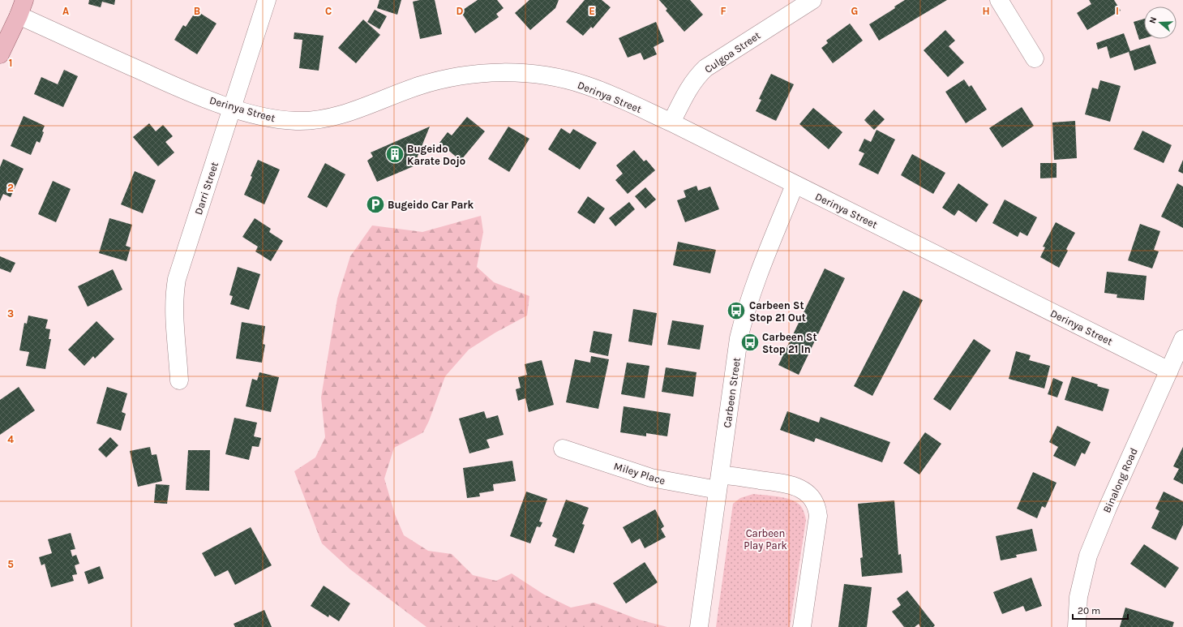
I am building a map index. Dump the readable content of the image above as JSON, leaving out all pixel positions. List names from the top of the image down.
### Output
{
  "streets": {
    "street": [
      "Culgoa Street",
      "Derinya Street",
      "Darri Street",
      "Carbeen Street",
      "Miley Place",
      "Binalong Road"
    ]
  },
  "crossings": [
    ["Culgoa Street", "Derinya Street"],
    ["Derinya Street", "Darri Street"],
    ["Derinya Street", "Carbeen Street"],
    ["Derinya Street", "Binalong Road"],
    ["Carbeen Street", "Miley Place"]
  ],
  "parks": ["Carbeen Play Park"],
  "places": {
    "building": ["Bugeido Karate Dojo"],
    "parking": ["Bugeido Car Park"],
    "bus stop": ["Carbeen St Stop 21 Out", "Carbeen St Stop 21 In"]
  },
  "scale_bar": "20 m",
  "north": "left",
  "grid": {
    "columns": [
      "A",
      "B",
      "C",
      "D",
      "E",
      "F",
      "G",
      "H",
      "I"
    ],
    "rows": [
      "1",
      "2",
      "3",
      "4",
      "5"
    ]
  }
}
